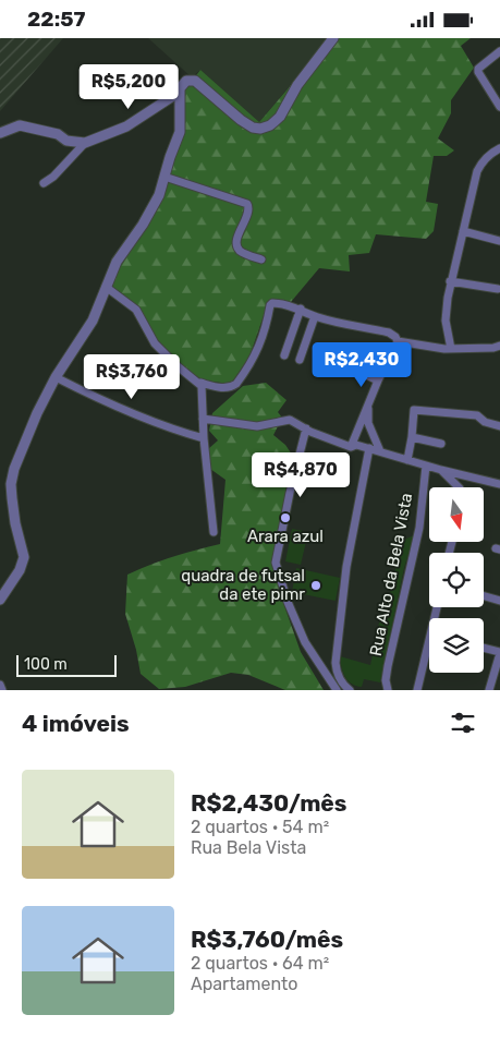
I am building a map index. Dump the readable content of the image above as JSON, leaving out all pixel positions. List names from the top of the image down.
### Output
{
  "streets": {
    "street": ["Rua Alto da Bela Vista"]
  },
  "places": ["Arara azul", "quadra de futsal da ete pimr"],
  "scale_bar": "100 m",
  "north": "bottom",
  "page": {
    "status": "22:57",
    "price": [
      "R$5,200",
      "R$2,430",
      "R$3,760",
      "R$4,870"
    ],
    "scale": "100 m",
    "heading": "4 imóveis",
    "list": [
      {
        "name": "R$2,430/mês",
        "note": "2 quartos · 54 m² · Rua Bela Vista"
      },
      {
        "name": "R$3,760/mês",
        "note": "2 quartos · 64 m² · Apartamento"
      }
    ]
  }
}
